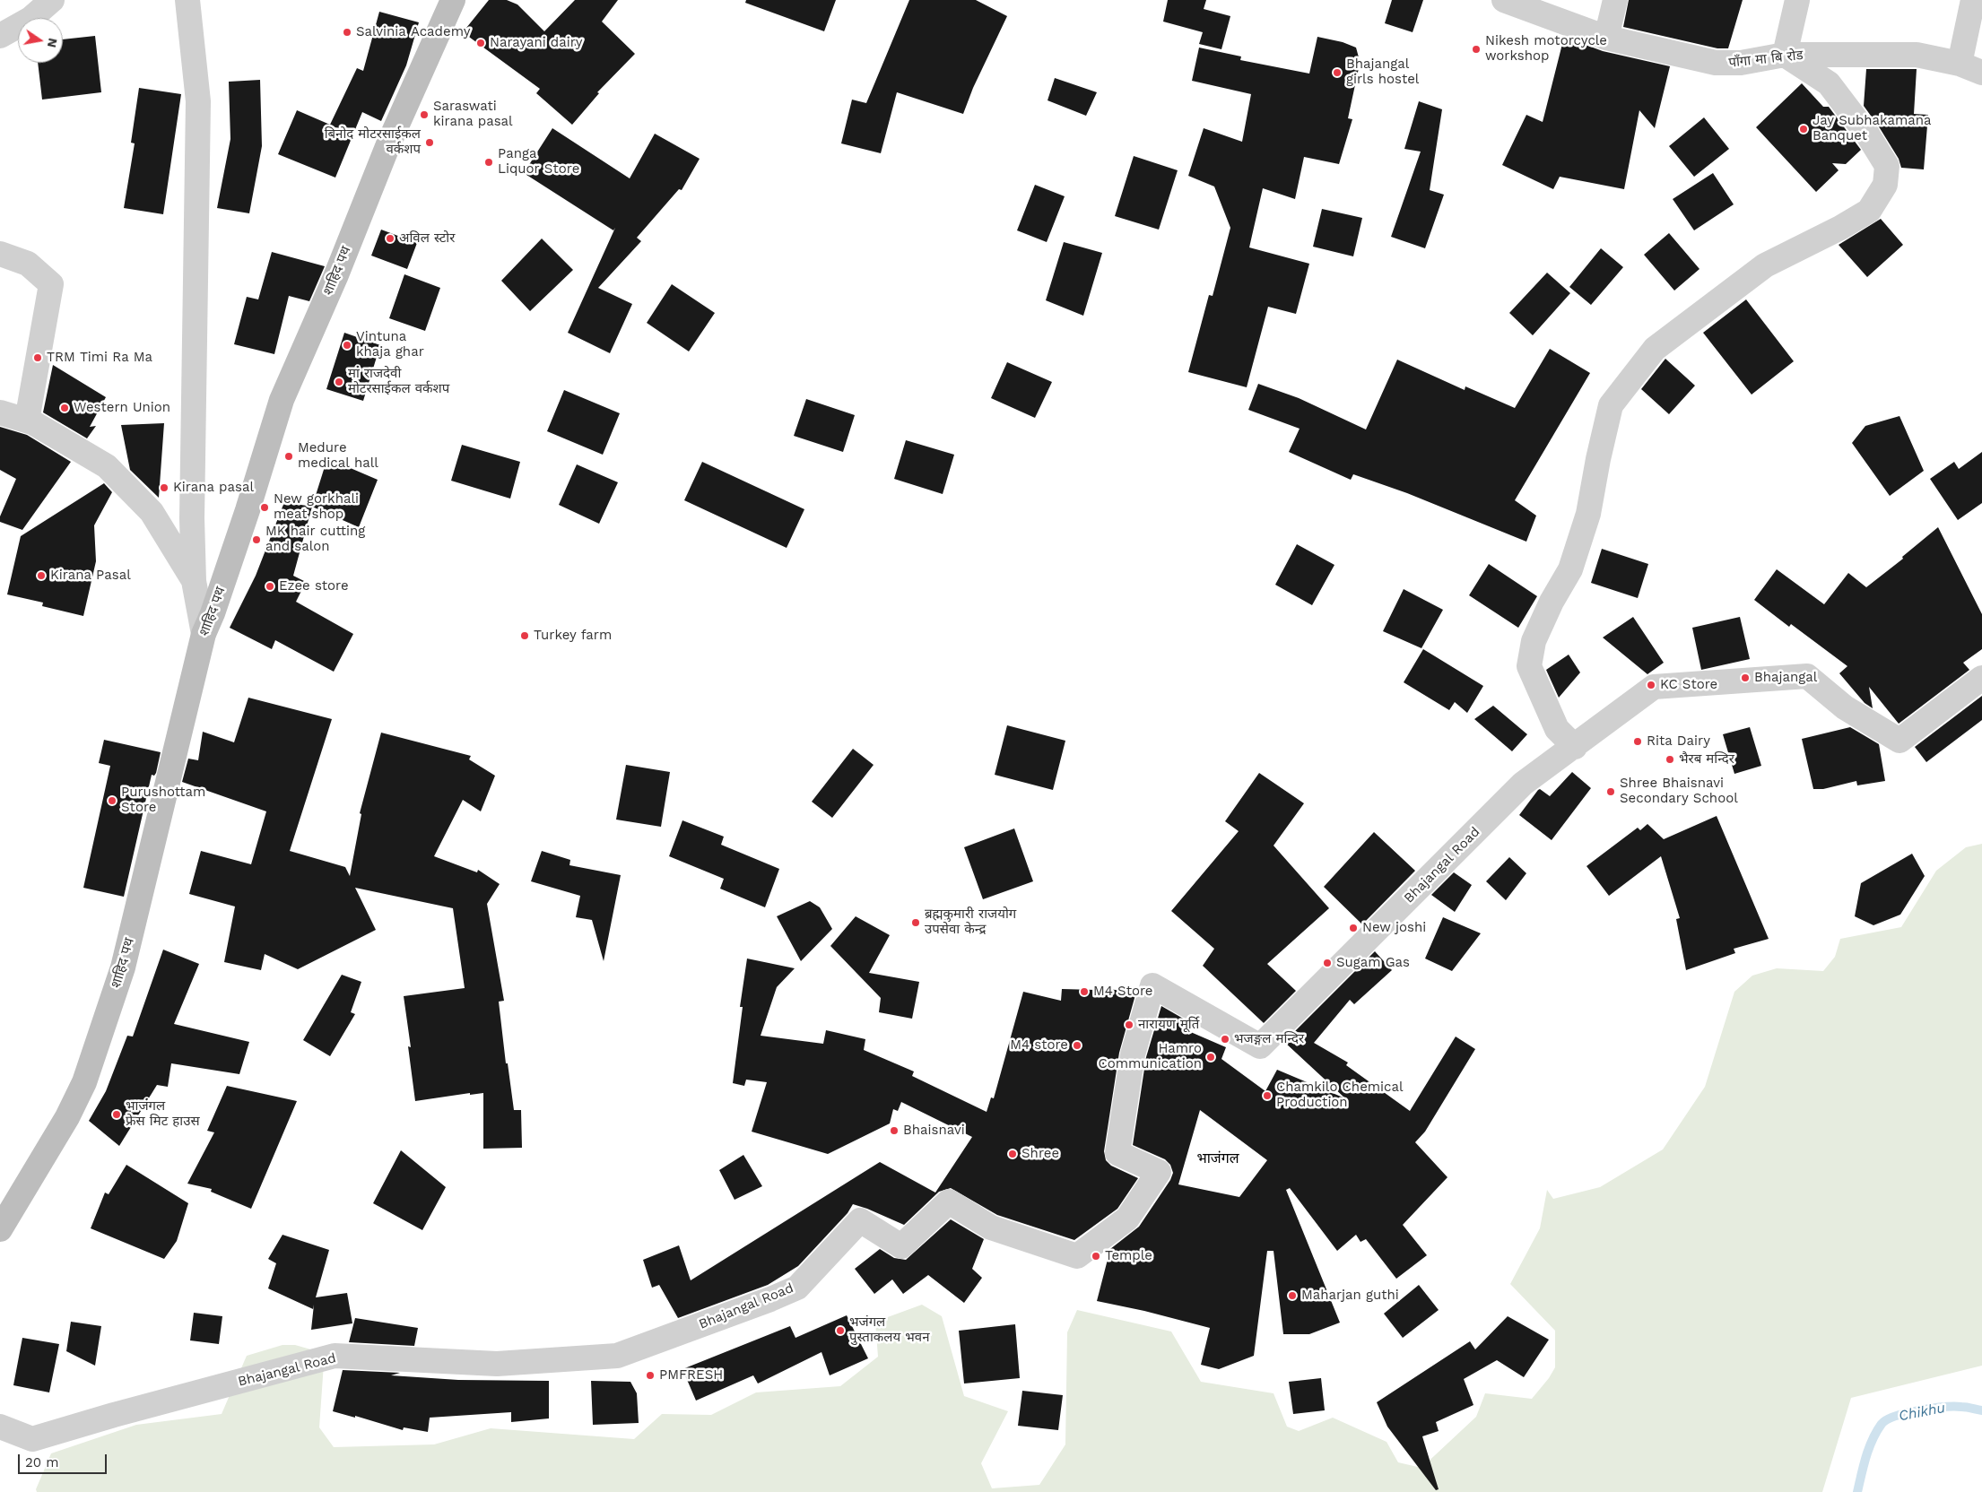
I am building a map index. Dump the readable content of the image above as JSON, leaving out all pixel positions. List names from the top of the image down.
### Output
{
  "streets": {
    "street": ["पाँगा मा बि रोड", "शाहिद पथ", "Bhajangal Road"]
  },
  "districts": ["भाजंगल"],
  "water": ["Chikhu"],
  "places": [
    "Salvinia Academy",
    "Narayani dairy",
    "Nikesh motorcycle workshop",
    "Bhajangal girls hostel",
    "Saraswati kirana pasal",
    "Jay Subhakamana Banquet",
    "बिनोद मोटरसाईकल वर्कशप",
    "Panga Liquor Store",
    "अविल स्टोर",
    "Vintuna khaja ghar",
    "TRM Timi Ra Ma",
    "मां राजदेवी मोटरसाईकल वर्कशप",
    "Western Union",
    "Medure medical hall",
    "Kirana pasal",
    "New gorkhali meat shop",
    "MK hair cutting and salon",
    "Kirana Pasal",
    "Ezee store",
    "Turkey farm",
    "Bhajangal",
    "KC Store",
    "Rita Dairy",
    "भैरब मन्दिर",
    "Shree Bhaisnavi Secondary School",
    "Purushottam Store",
    "ब्रह्मकुमारी राजयोग उपसेवा केन्द्र",
    "New joshi",
    "Sugam Gas",
    "M4 Store",
    "नारायण मूर्ति",
    "भजङ्गल मन्दिर",
    "M4 store",
    "Hamro Communication",
    "Chamkilo Chemical Production",
    "भाज‌ं‌‌गल फ्रेस मिट हाउस",
    "Bhaisnavi",
    "Shree",
    "Temple",
    "Maharjan guthi",
    "भजंगल पुस्ताकलय भवन",
    "PMFRESH"
  ],
  "scale_bar": "20 m",
  "north": "right"
}
